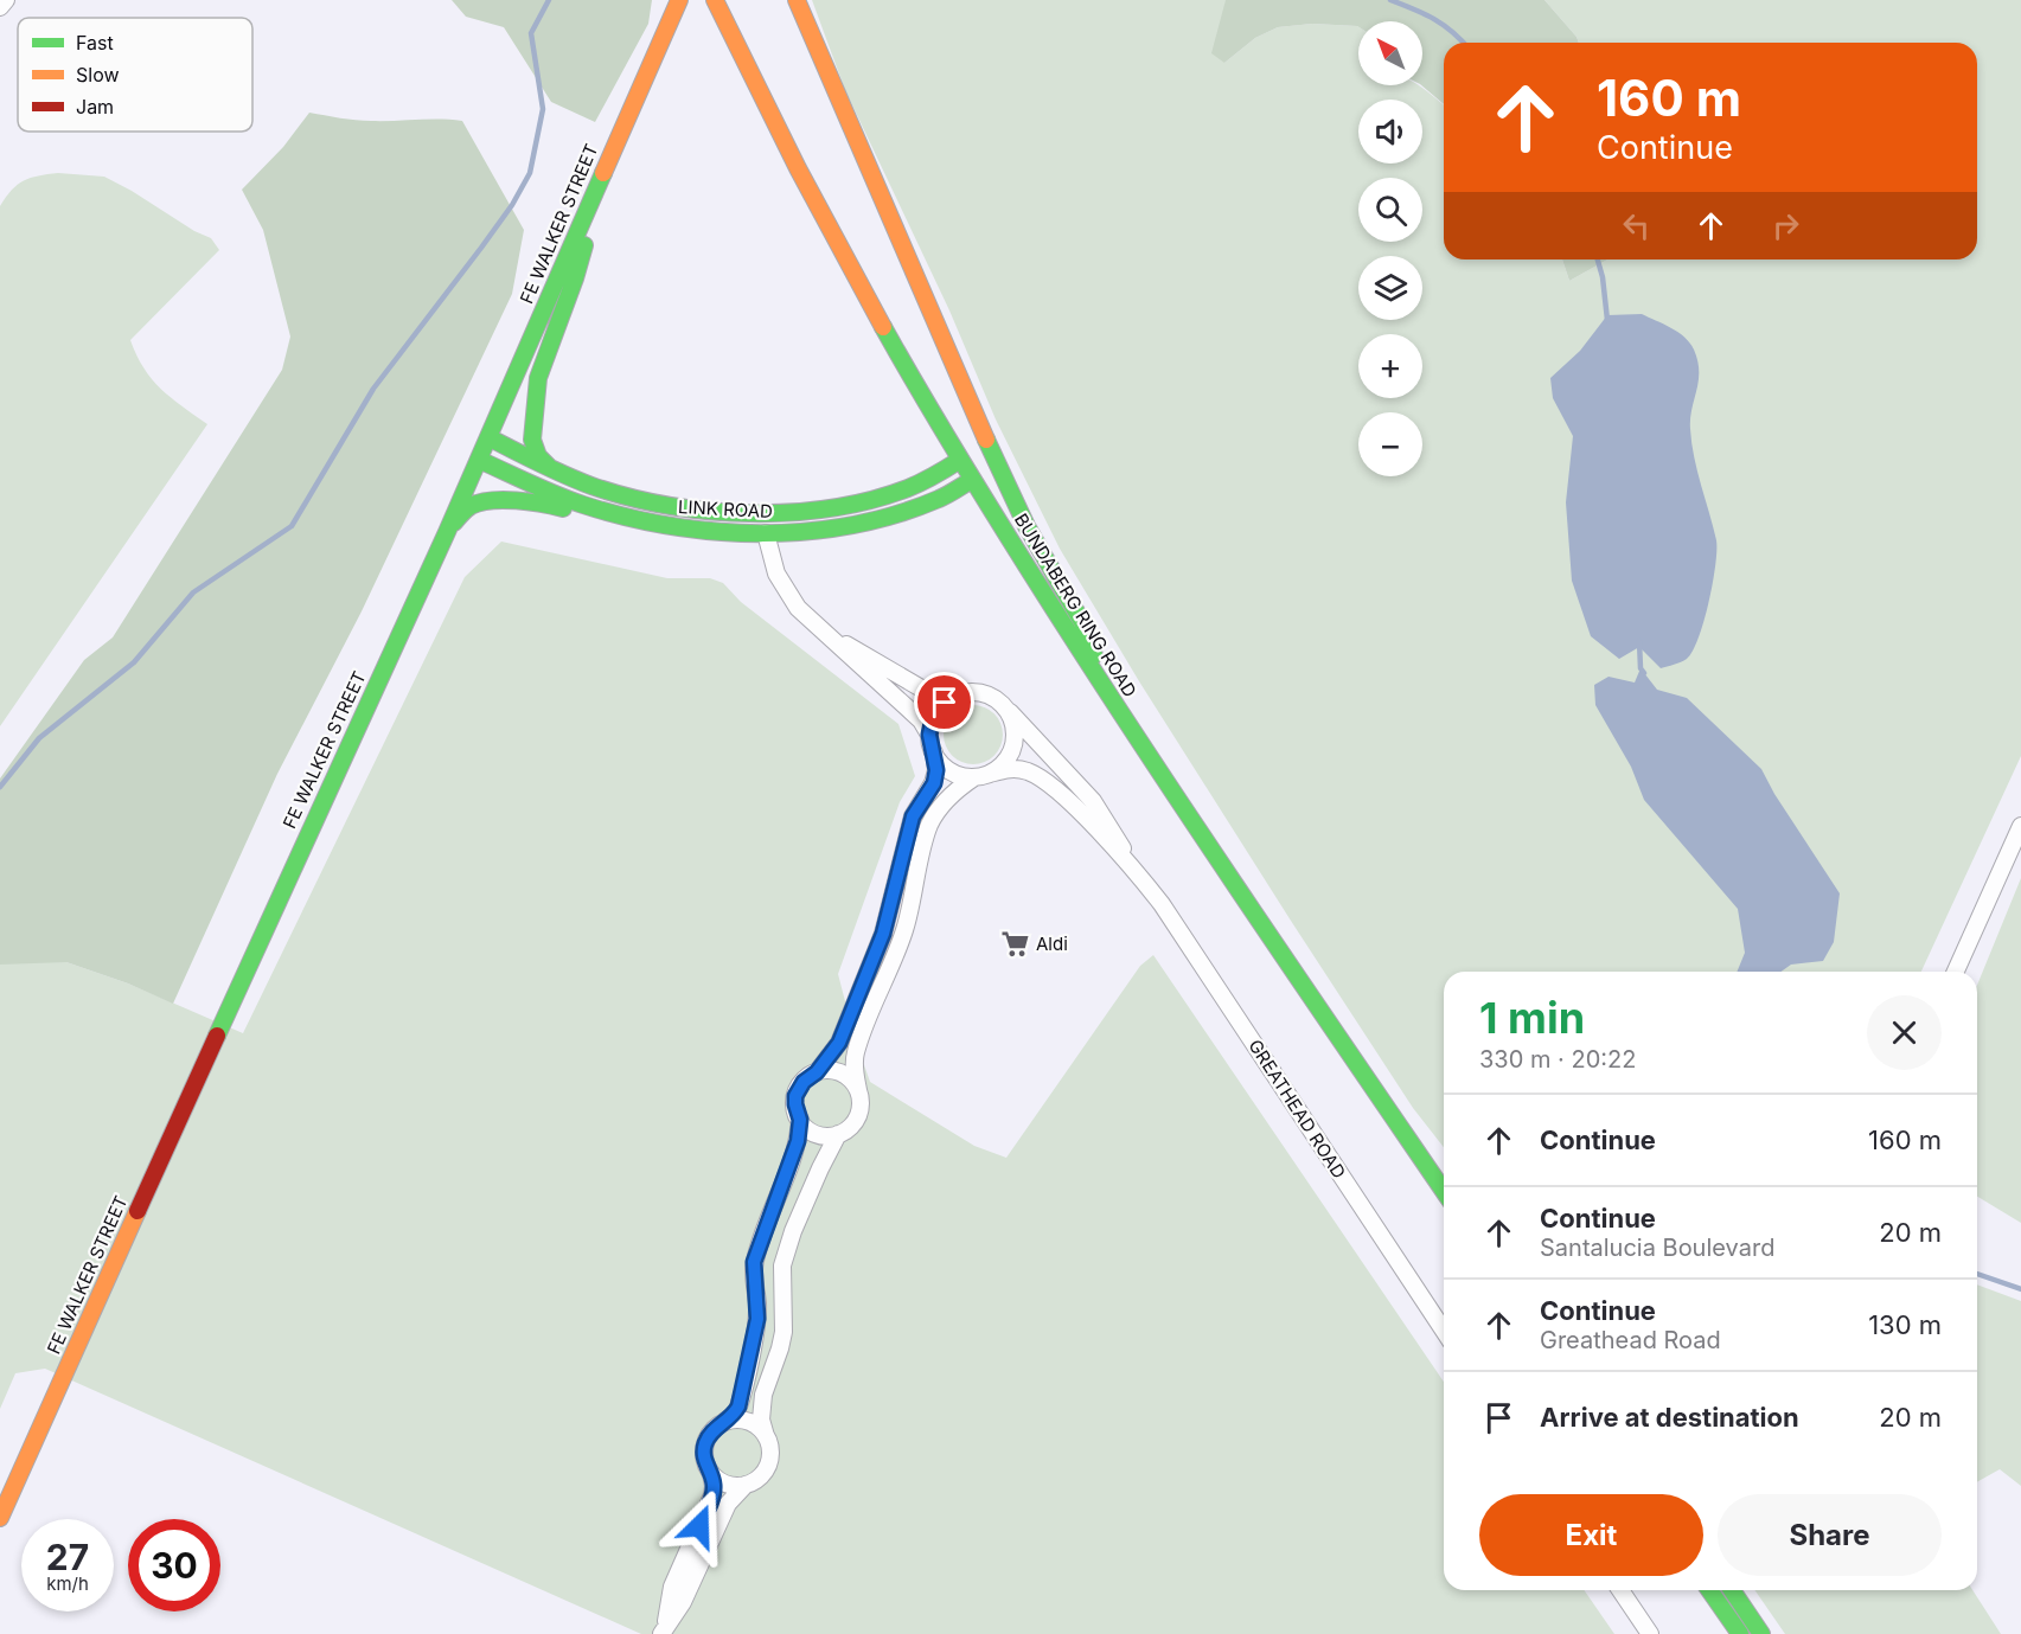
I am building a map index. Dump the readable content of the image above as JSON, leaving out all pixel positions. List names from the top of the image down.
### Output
{
  "streets": {
    "main road": ["FE WALKER STREET", "LINK ROAD", "BUNDABERG RING ROAD"],
    "street": ["GREATHEAD ROAD"]
  },
  "crossings": [
    ["FE WALKER STREET", "LINK ROAD"],
    ["LINK ROAD", "BUNDABERG RING ROAD"]
  ],
  "places": {
    "supermarket": ["Aldi"]
  },
  "legend": ["Fast", "Slow", "Jam"],
  "north": "top left",
  "page": {
    "map_buttons": ["+", "−"],
    "turn": ["160 m", "Continue"],
    "heading": ["1 min", "330 m · 20:22"],
    "list": [
      {
        "name": "Continue",
        "value": "160 m"
      },
      {
        "name": "Continue",
        "note": "Santalucia Boulevard",
        "value": "20 m"
      },
      {
        "name": "Continue",
        "note": "Greathead Road",
        "value": "130 m"
      },
      {
        "name": "Arrive at destination",
        "value": "20 m"
      }
    ],
    "buttons": ["Exit", "Share"],
    "speed": "27 km/h",
    "limit": "30"
  }
}
